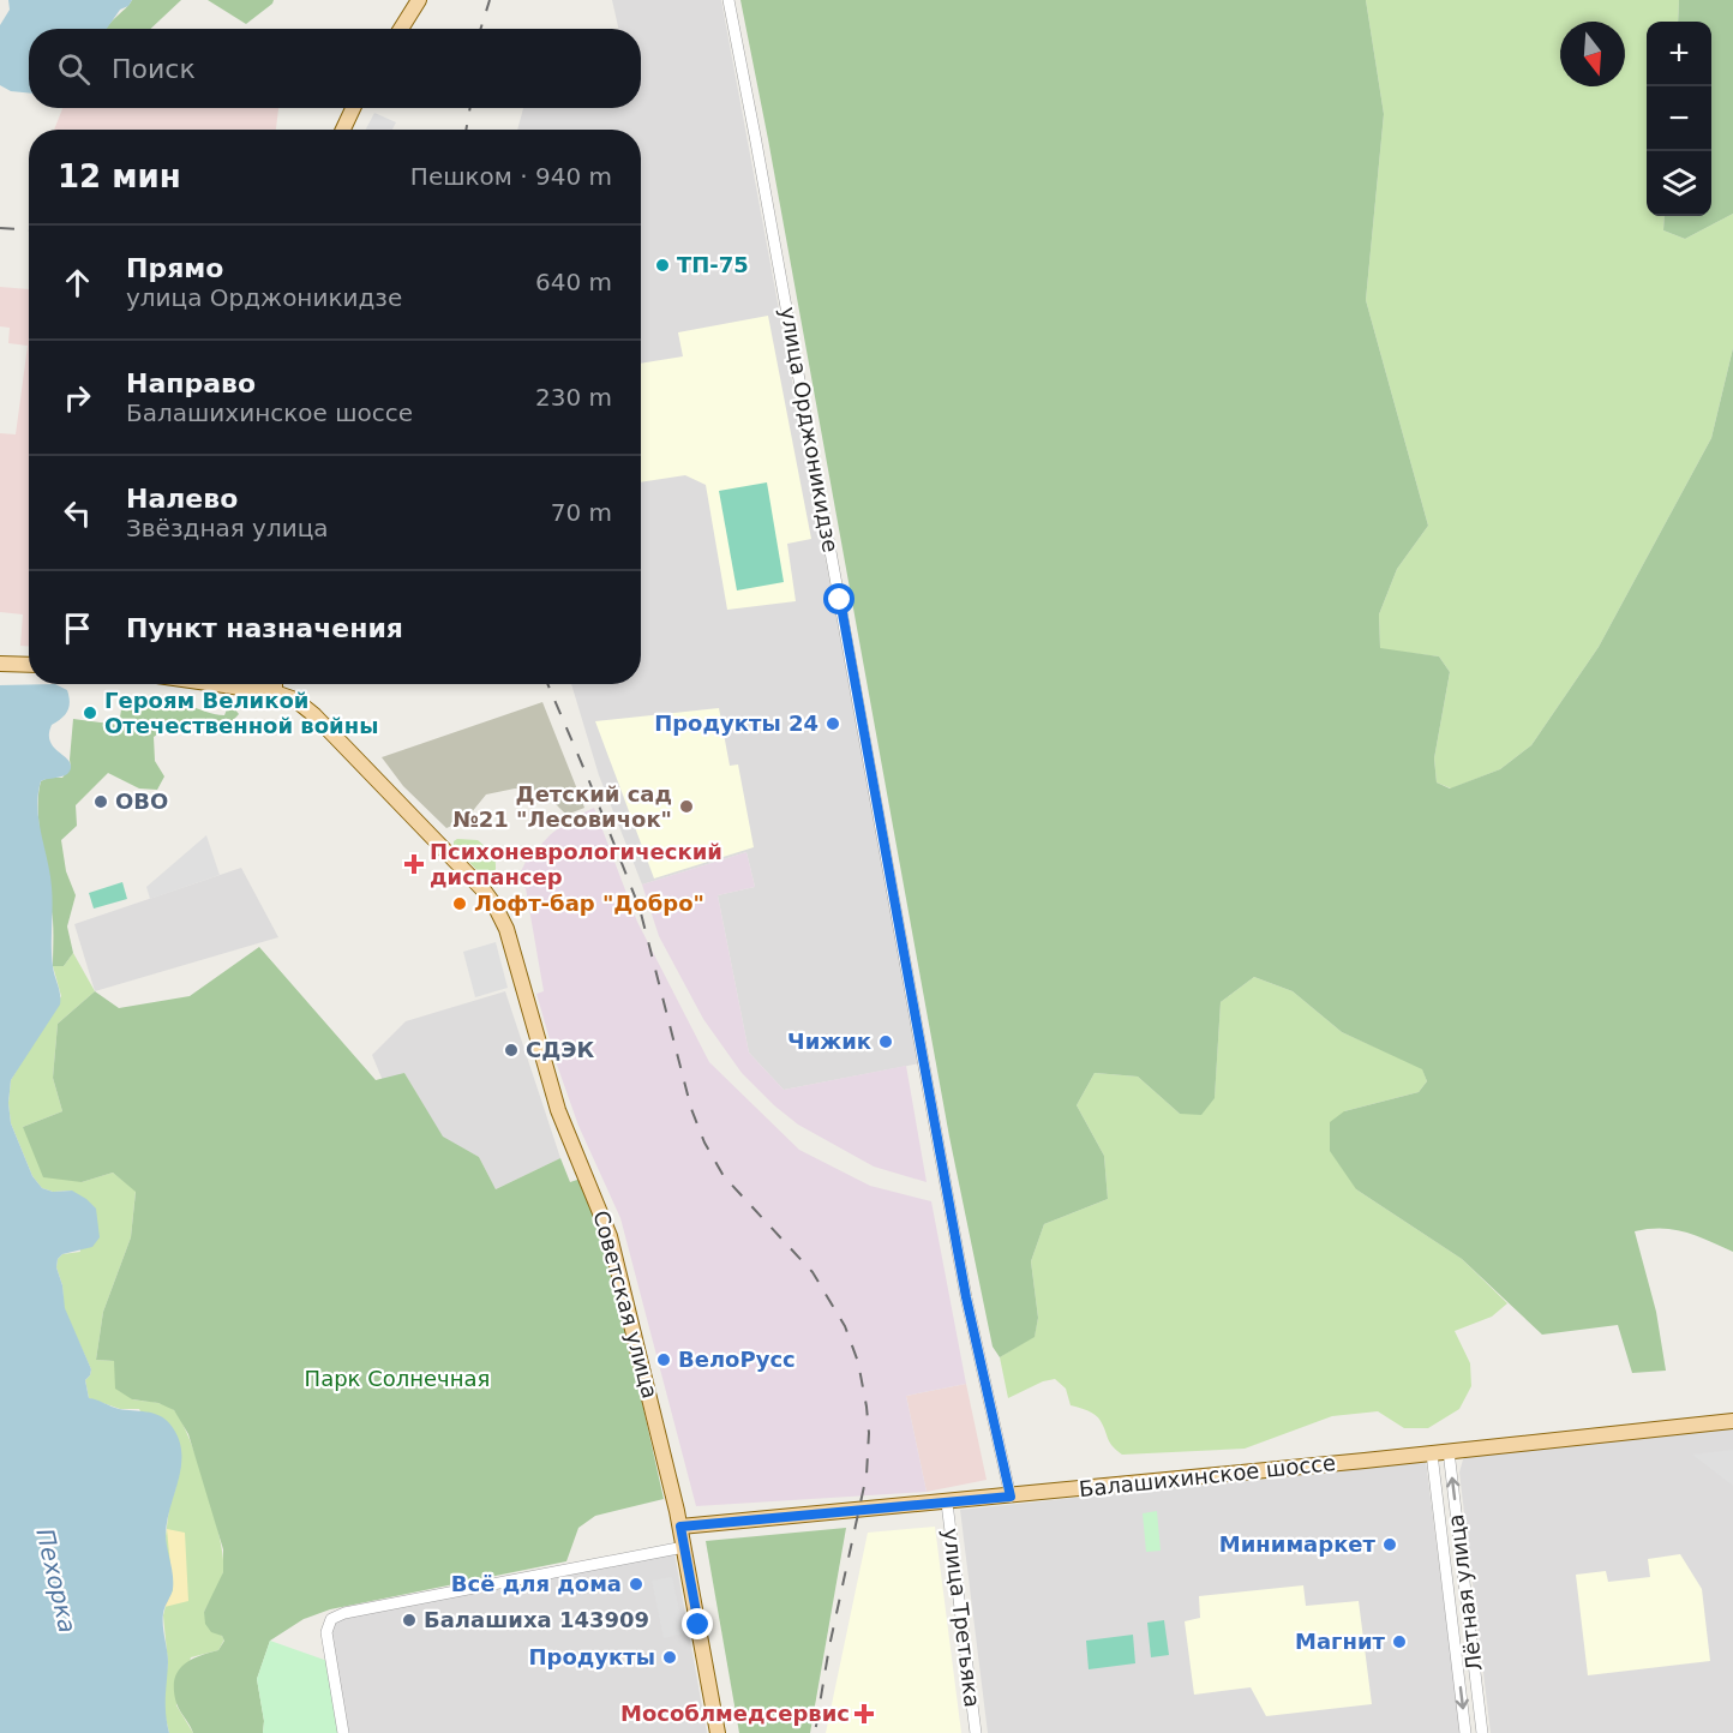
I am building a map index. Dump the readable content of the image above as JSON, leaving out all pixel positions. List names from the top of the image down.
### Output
{
  "streets": {
    "main road": ["Советская улица", "Балашихинское шоссе"],
    "street": ["улица Орджоникидзе", "Лётная улица", "улица Третьяка"]
  },
  "crossings": [
    ["улица Орджоникидзе", "Балашихинское шоссе"],
    ["Советская улица", "Балашихинское шоссе"],
    ["Балашихинское шоссе", "Лётная улица"],
    ["Балашихинское шоссе", "улица Третьяка"]
  ],
  "water": ["Пехорка"],
  "parks": ["Парк Солнечная"],
  "places": {
    "other": [
      "ТП-75",
      "Героям Великой Отечественной войны",
      "Продукты 24",
      "ОВО",
      "Детский сад №21 \"Лесовичок\"",
      "Лофт-бар \"Добро\"",
      "Чижик",
      "СДЭК",
      "ВелоРусс",
      "Минимаркет",
      "Всё для дома",
      "Балашиха 143909",
      "Магнит",
      "Продукты"
    ],
    "health": ["Психоневрологический диспансер", "Мособлмедсервис"]
  },
  "north": "bottom",
  "page": {
    "map_buttons": ["+", "−"],
    "search": "Поиск",
    "heading": ["12 мин", "Пешком · 940 m"],
    "list": [
      ["Прямо", "улица Орджоникидзе", "640 m"],
      ["Направо", "Балашихинское шоссе", "230 m"],
      ["Налево", "Звёздная улица", "70 m"],
      "Пункт назначения"
    ]
  }
}
